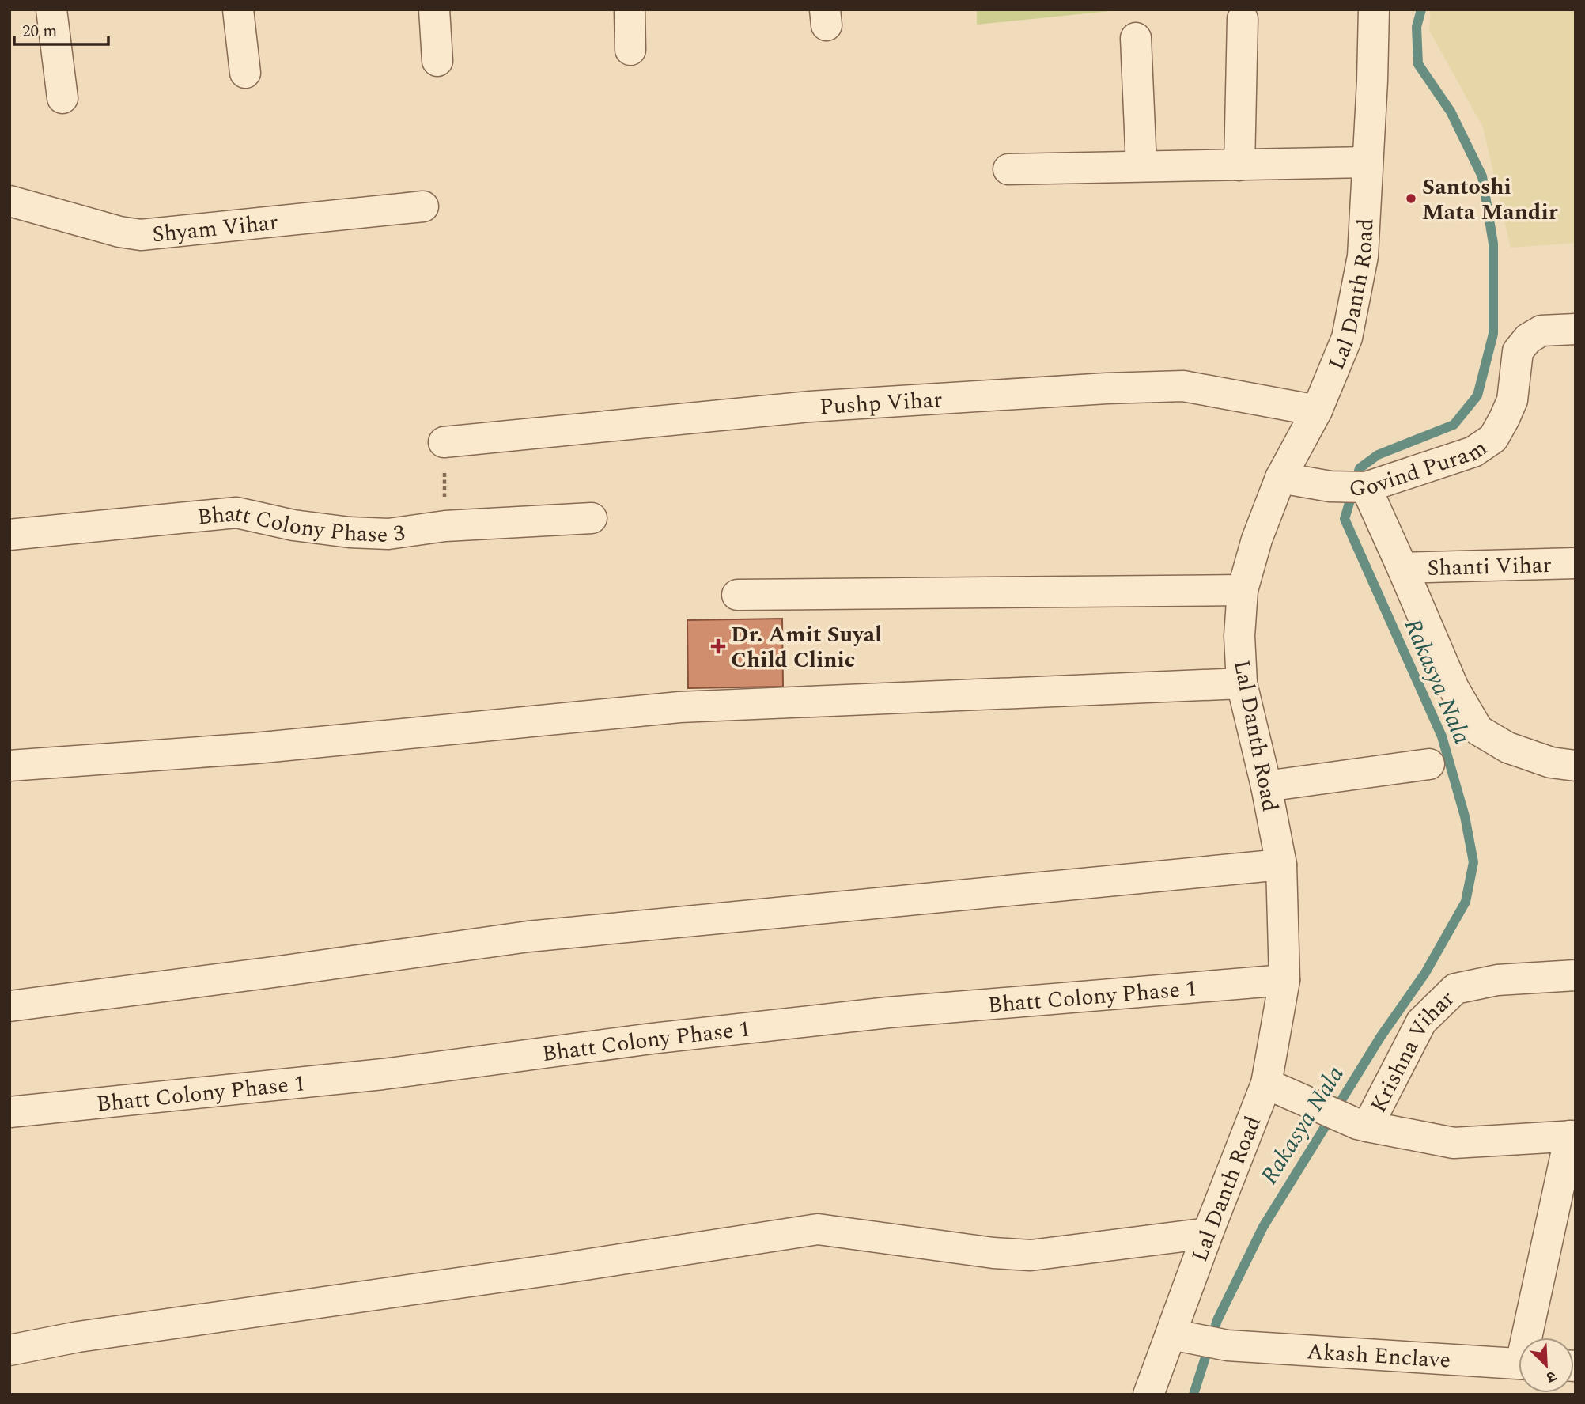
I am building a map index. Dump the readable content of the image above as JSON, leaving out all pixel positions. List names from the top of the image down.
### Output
{
  "streets": {
    "street": [
      "Shyam Vihar",
      "Lal Danth Road",
      "Pushp Vihar",
      "Govind Puram",
      "Bhatt Colony Phase 3",
      "Shanti Vihar",
      "Bhatt Colony Phase 1",
      "Krishna Vihar",
      "Akash Enclave"
    ]
  },
  "crossings": [
    ["Lal Danth Road", "Pushp Vihar"],
    ["Lal Danth Road", "Govind Puram"],
    ["Lal Danth Road", "Bhatt Colony Phase 1"],
    ["Lal Danth Road", "Krishna Vihar"],
    ["Lal Danth Road", "Akash Enclave"]
  ],
  "water": ["Rakasya Nala"],
  "places": {
    "other": ["Santoshi Mata Mandir"],
    "health": ["Dr. Amit Suyal Child Clinic"]
  },
  "scale_bar": "20 m",
  "north": "bottom right"
}
